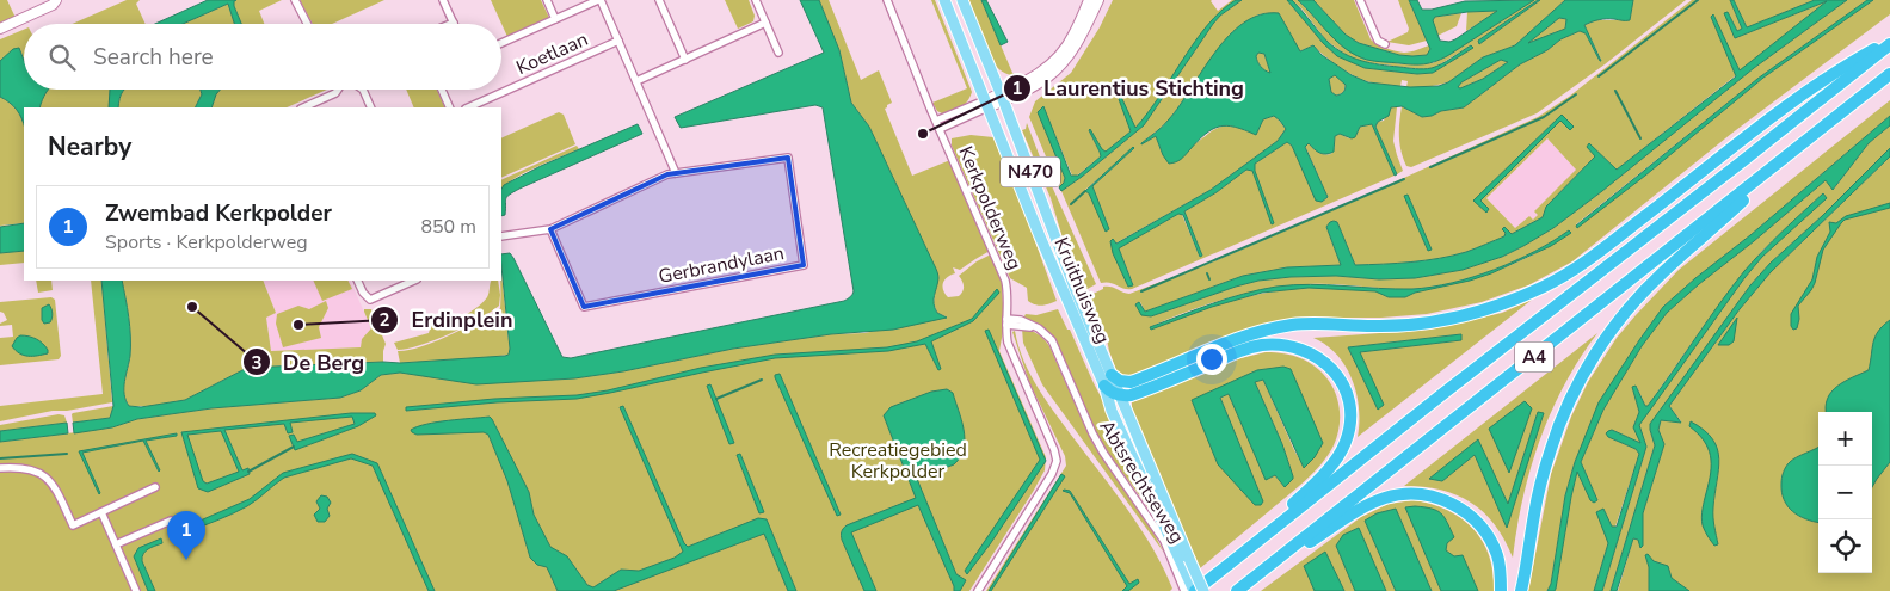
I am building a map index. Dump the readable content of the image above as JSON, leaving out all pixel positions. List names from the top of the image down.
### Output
{
  "streets": {
    "highway": ["A4"],
    "main road": ["N470", "Kruithuisweg"],
    "street": [
      "Koetlaan",
      "Kerkpolderweg",
      "Gerbrandylaan",
      "Abtsrechtseweg"
    ]
  },
  "crossings": [
    ["Kerkpolderweg", "Abtsrechtseweg"],
    ["Kruithuisweg", "A4"],
    ["Kruithuisweg", "Abtsrechtseweg"]
  ],
  "parks": ["Recreatiegebied Kerkpolder"],
  "places": ["Laurentius Stichting", "De Berg", "Erdinplein"],
  "page": {
    "search": "Search here",
    "heading": "Nearby",
    "list": [
      {
        "mark": "1",
        "name": "Zwembad Kerkpolder",
        "note": "Sports · Kerkpolderweg",
        "value": "850 m"
      }
    ],
    "map_buttons": ["+", "−"],
    "pins": "1"
  }
}
